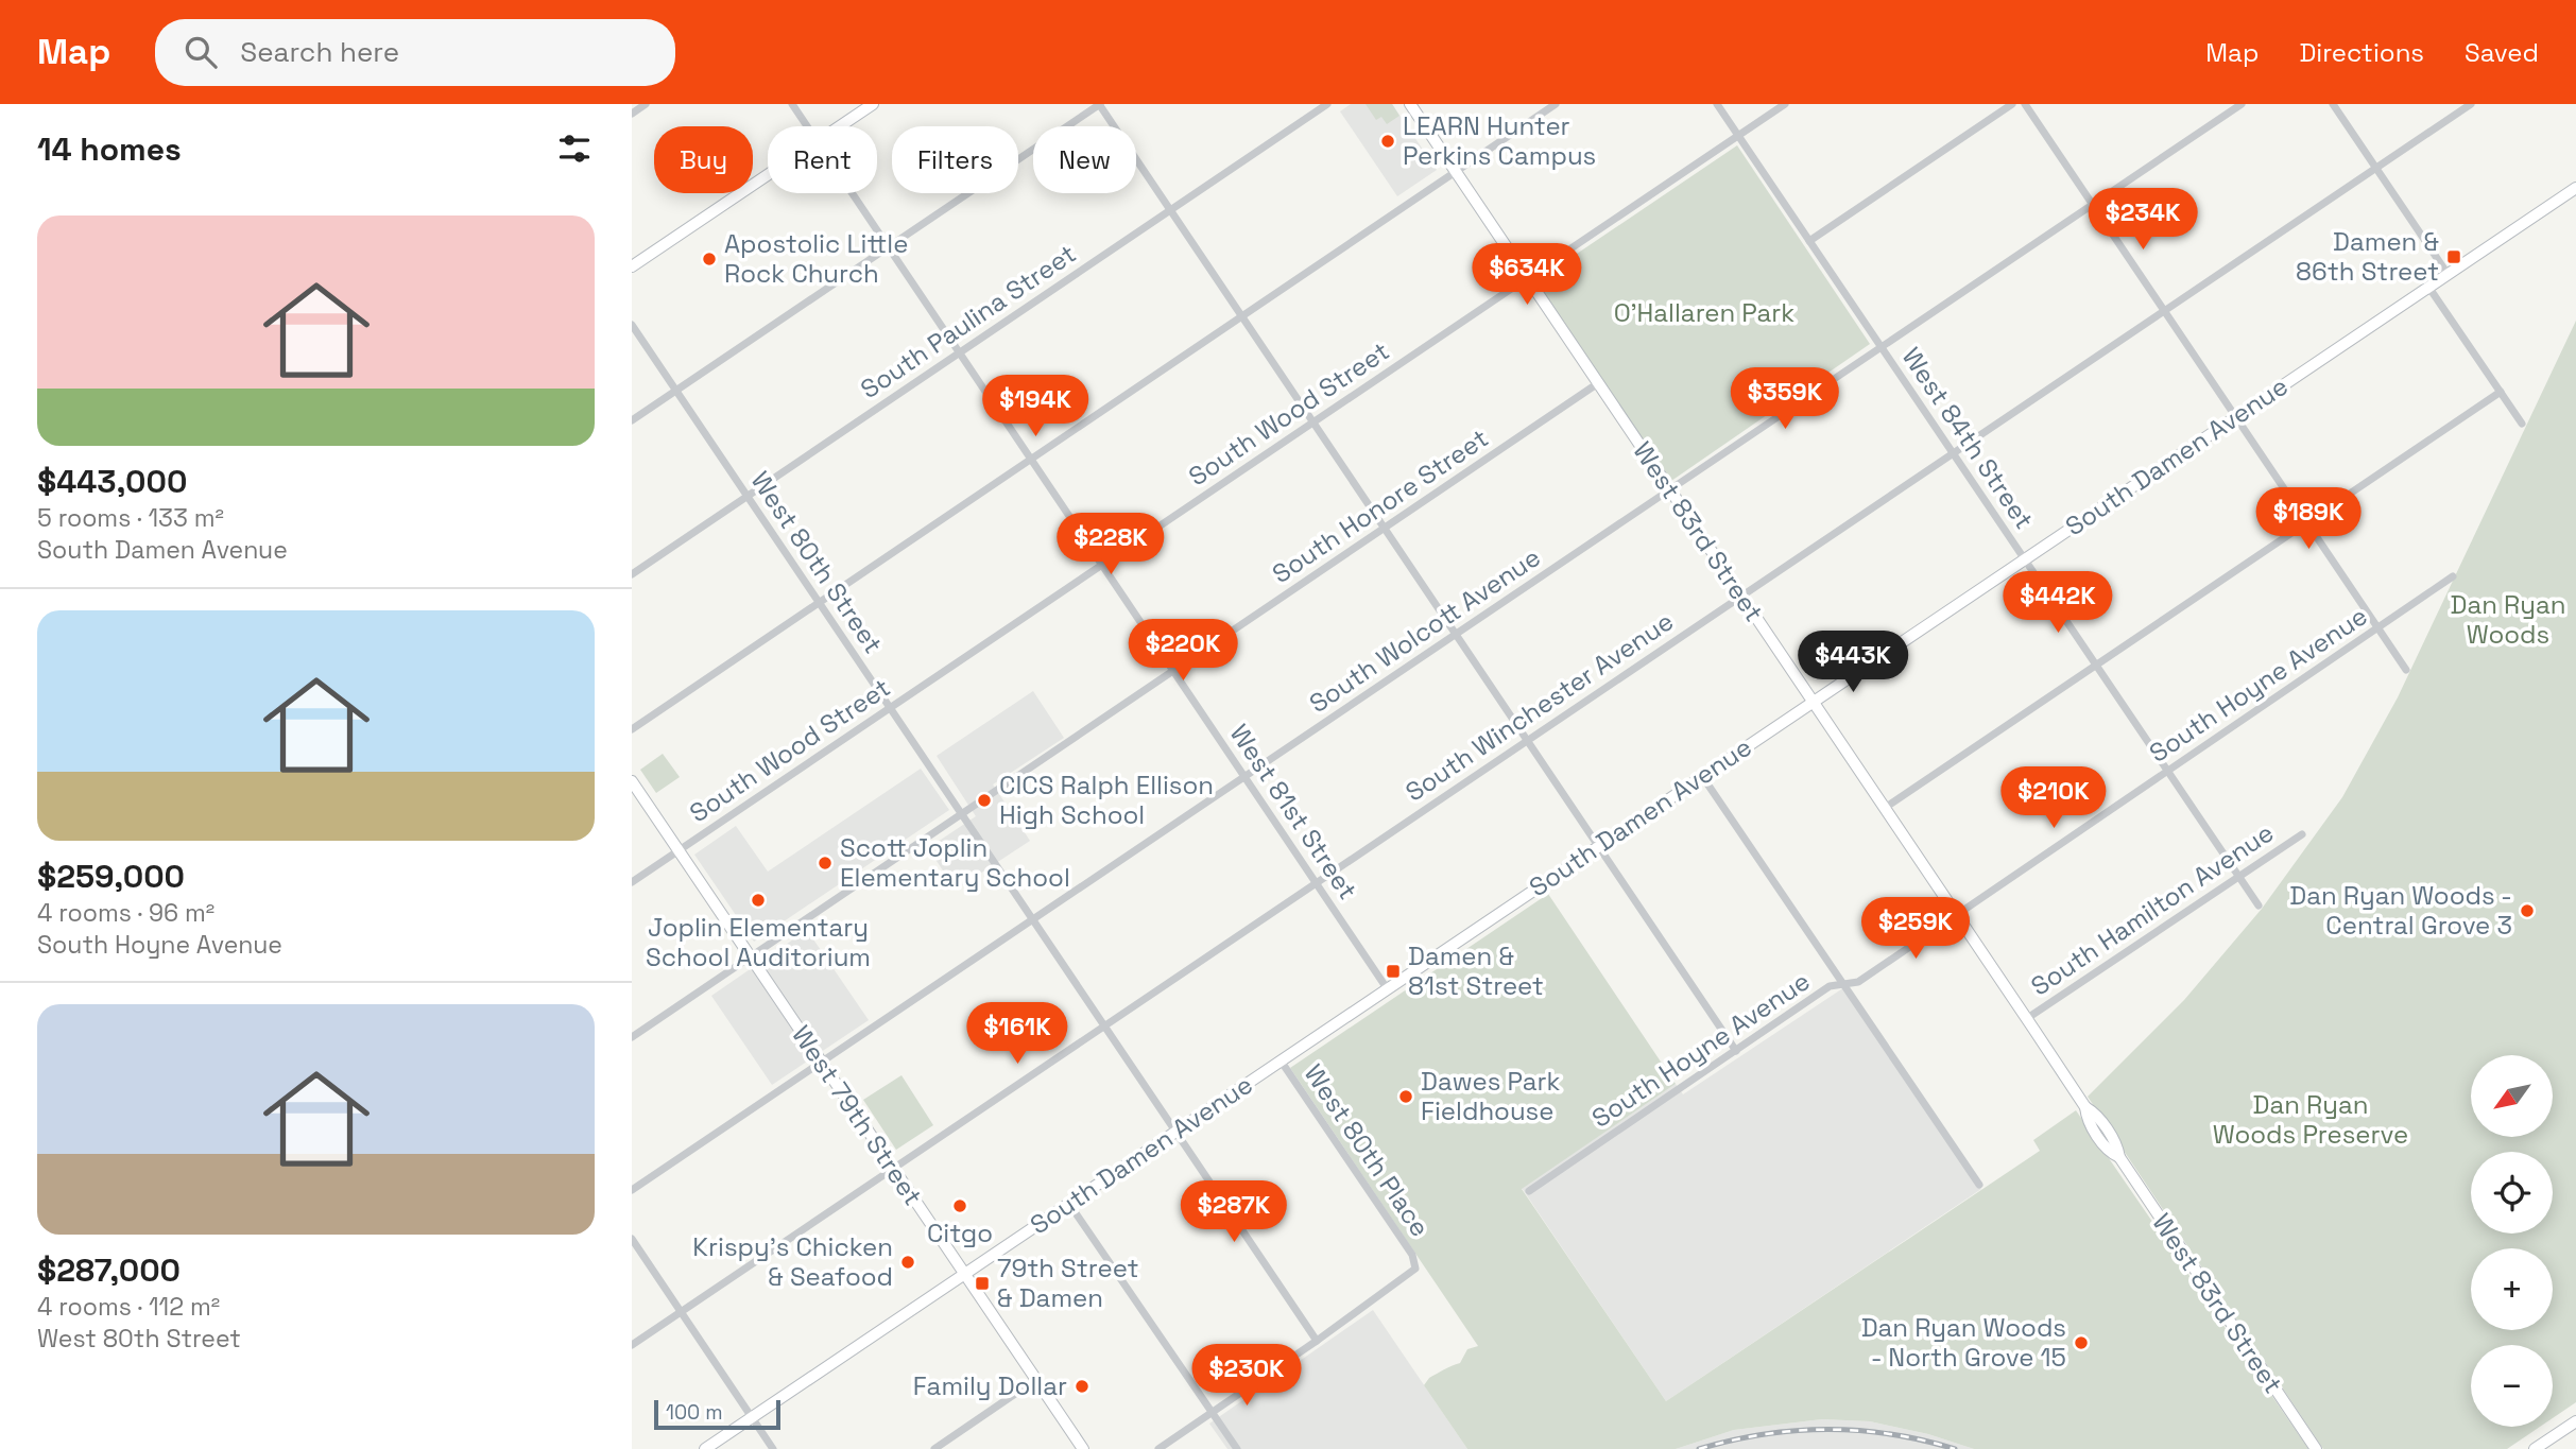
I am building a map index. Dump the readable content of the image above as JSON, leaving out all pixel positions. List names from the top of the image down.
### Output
{
  "streets": {
    "street": [
      "South Paulina Street",
      "South Wood Street",
      "West 84th Street",
      "South Damen Avenue",
      "South Honore Street",
      "West 83rd Street",
      "West 80th Street",
      "South Wolcott Avenue",
      "South Hoyne Avenue",
      "South Winchester Avenue",
      "West 81st Street",
      "South Hamilton Avenue",
      "West 79th Street",
      "West 80th Place"
    ]
  },
  "crossings": [
    ["South Paulina Street", "West 80th Street"],
    ["South Paulina Street", "West 81st Street"],
    ["South Wood Street", "West 84th Street"],
    ["South Wood Street", "West 83rd Street"],
    ["South Wood Street", "West 80th Street"],
    ["South Wood Street", "West 81st Street"],
    ["South Wood Street", "West 79th Street"],
    ["West 84th Street", "South Damen Avenue"],
    ["West 84th Street", "South Wolcott Avenue"],
    ["West 84th Street", "South Hoyne Avenue"],
    ["West 84th Street", "South Winchester Avenue"],
    ["West 84th Street", "South Hamilton Avenue"],
    ["South Damen Avenue", "West 83rd Street"],
    ["South Damen Avenue", "West 80th Street"],
    ["South Damen Avenue", "West 81st Street"],
    ["South Damen Avenue", "West 79th Street"],
    ["South Damen Avenue", "West 80th Place"],
    ["South Honore Street", "West 83rd Street"],
    ["South Honore Street", "West 80th Street"],
    ["South Honore Street", "West 81st Street"],
    ["South Honore Street", "West 79th Street"],
    ["West 83rd Street", "South Wolcott Avenue"],
    ["West 83rd Street", "South Hoyne Avenue"],
    ["West 83rd Street", "South Winchester Avenue"],
    ["West 83rd Street", "South Hamilton Avenue"],
    ["West 80th Street", "South Wolcott Avenue"],
    ["West 80th Street", "South Winchester Avenue"],
    ["West 80th Street", "West 80th Place"],
    ["South Wolcott Avenue", "West 81st Street"],
    ["South Wolcott Avenue", "West 79th Street"],
    ["South Winchester Avenue", "West 81st Street"],
    ["South Winchester Avenue", "West 79th Street"]
  ],
  "parks": ["O'Hallaren Park", "Dan Ryan Woods", "Dan Ryan Woods Preserve"],
  "places": {
    "other": [
      "LEARN Hunter Perkins Campus",
      "Apostolic Little Rock Church",
      "CICS Ralph Ellison High School",
      "Scott Joplin Elementary School",
      "Joplin Elementary School Auditorium",
      "Dan Ryan Woods - Central Grove 3",
      "Dawes Park Fieldhouse",
      "Citgo",
      "Krispy's Chicken & Seafood",
      "Dan Ryan Woods - North Grove 15",
      "Family Dollar"
    ],
    "transit": ["Damen & 86th Street", "Damen & 81st Street", "79th Street & Damen"]
  },
  "scale_bar": "100 m",
  "north": "bottom left",
  "page": {
    "header": "Map",
    "search": "Search here",
    "nav": ["Map", "Directions", "Saved"],
    "heading": "14 homes",
    "chip": [
      "Buy",
      "Rent",
      "Filters",
      "New"
    ],
    "price": [
      "$234K",
      "$634K",
      "$359K",
      "$194K",
      "$189K",
      "$228K",
      "$442K",
      "$220K",
      "$443K",
      "$210K",
      "$259K",
      "$161K",
      "$287K",
      "$230K"
    ],
    "list": [
      {
        "name": "$443,000",
        "note": "5 rooms · 133 m² · South Damen Avenue"
      },
      {
        "name": "$259,000",
        "note": "4 rooms · 96 m² · South Hoyne Avenue"
      },
      {
        "name": "$287,000",
        "note": "4 rooms · 112 m² · West 80th Street"
      }
    ],
    "map_buttons": ["+", "−"],
    "scale": "100 m"
  }
}
